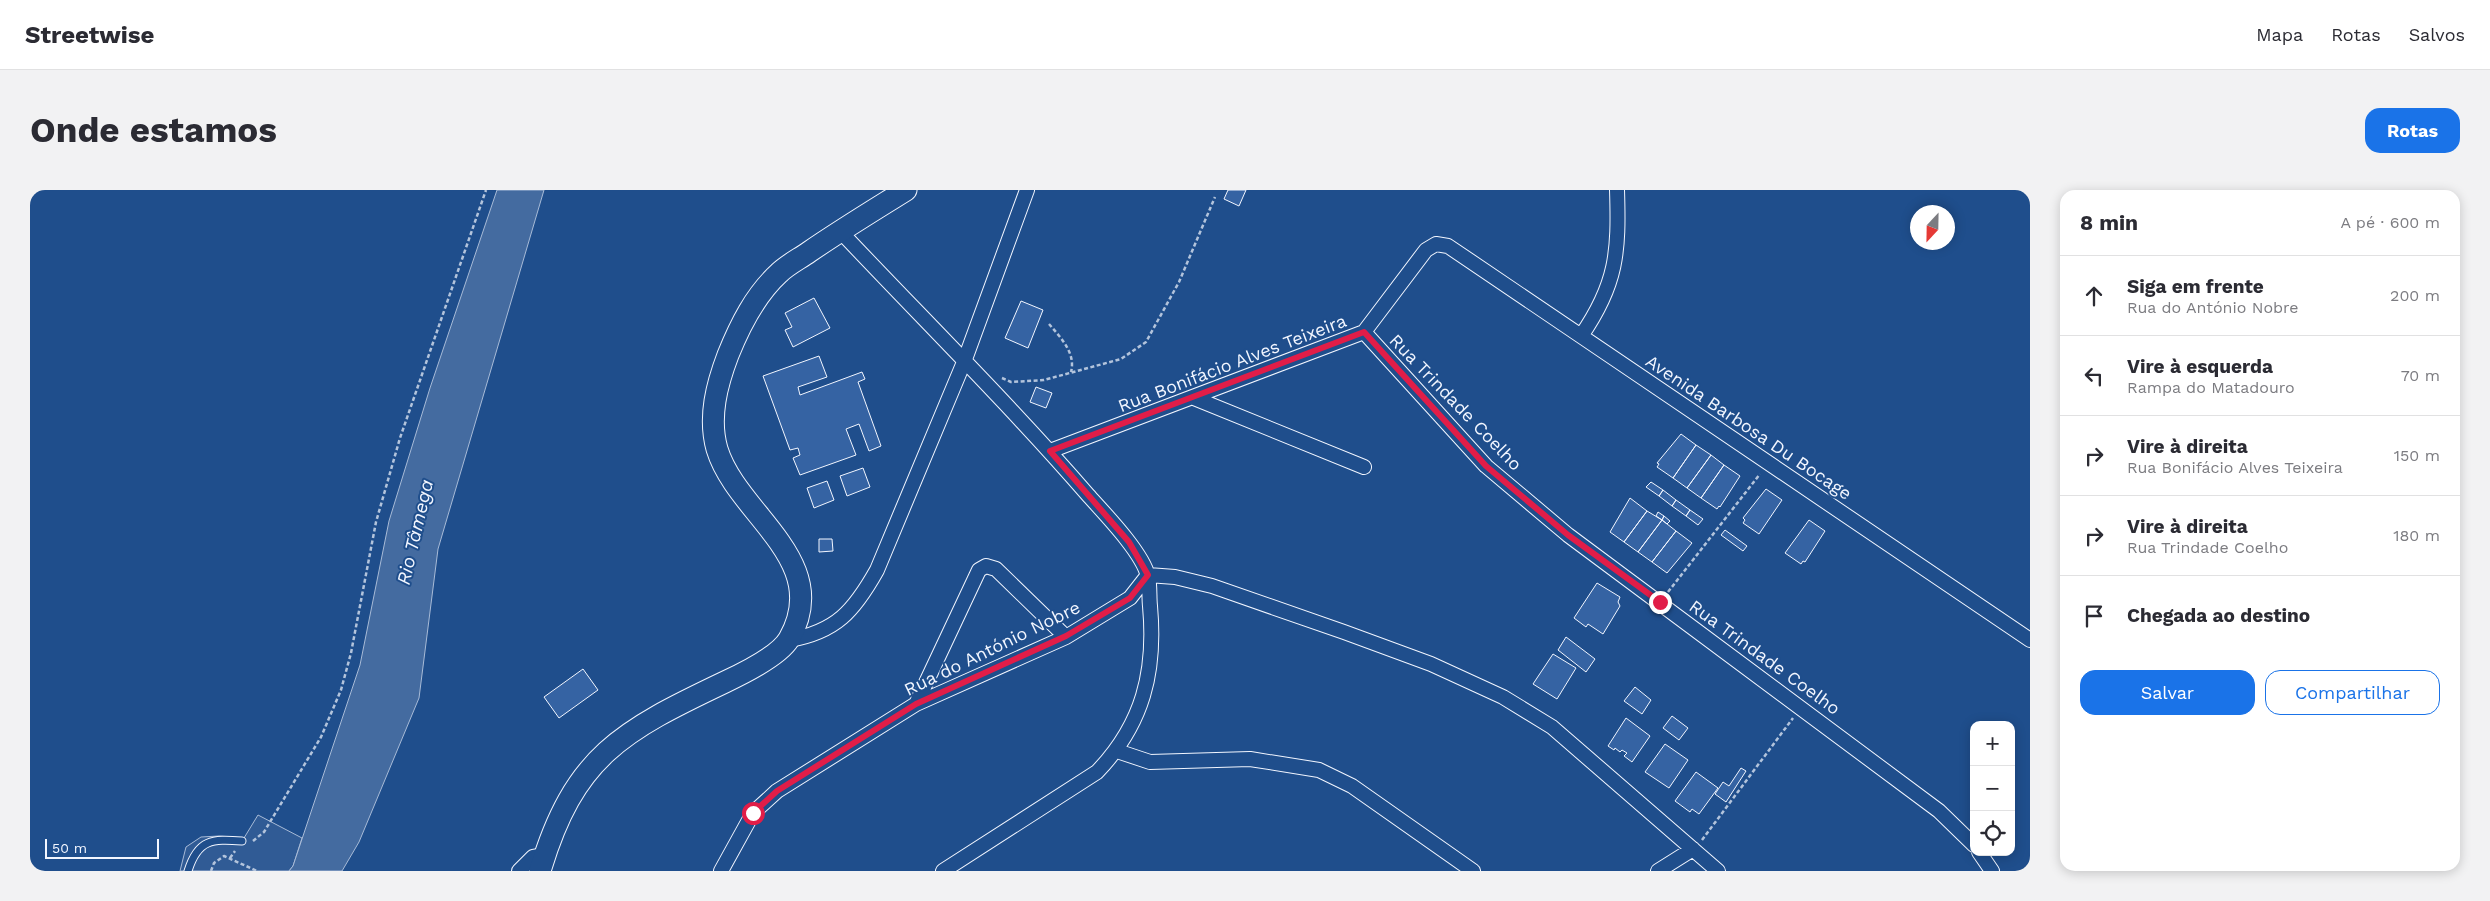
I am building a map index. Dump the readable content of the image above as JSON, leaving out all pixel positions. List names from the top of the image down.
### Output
{
  "streets": {
    "street": [
      "Rua Bonifácio Alves Teixeira",
      "Rua Trindade Coelho",
      "Avenida Barbosa Du Bocage",
      "Rua do António Nobre"
    ]
  },
  "crossings": [
    ["Rua Bonifácio Alves Teixeira", "Rua Trindade Coelho"],
    ["Rua Bonifácio Alves Teixeira", "Avenida Barbosa Du Bocage"]
  ],
  "water": ["Rio Tâmega"],
  "scale_bar": "50 m",
  "north": "bottom",
  "page": {
    "header": "Streetwise",
    "nav": ["Mapa", "Rotas", "Salvos"],
    "buttons": [
      "Rotas",
      ["Salvar", "Compartilhar"]
    ],
    "title": "Onde estamos",
    "heading": ["8 min", "A pé · 600 m"],
    "list": [
      ["Siga em frente", "Rua do António Nobre", "200 m"],
      ["Vire à esquerda", "Rampa do Matadouro", "70 m"],
      ["Vire à direita", "Rua Bonifácio Alves Teixeira", "150 m"],
      ["Vire à direita", "Rua Trindade Coelho", "180 m"],
      "Chegada ao destino"
    ],
    "map_buttons": ["+", "−"],
    "scale": "50 m"
  }
}
